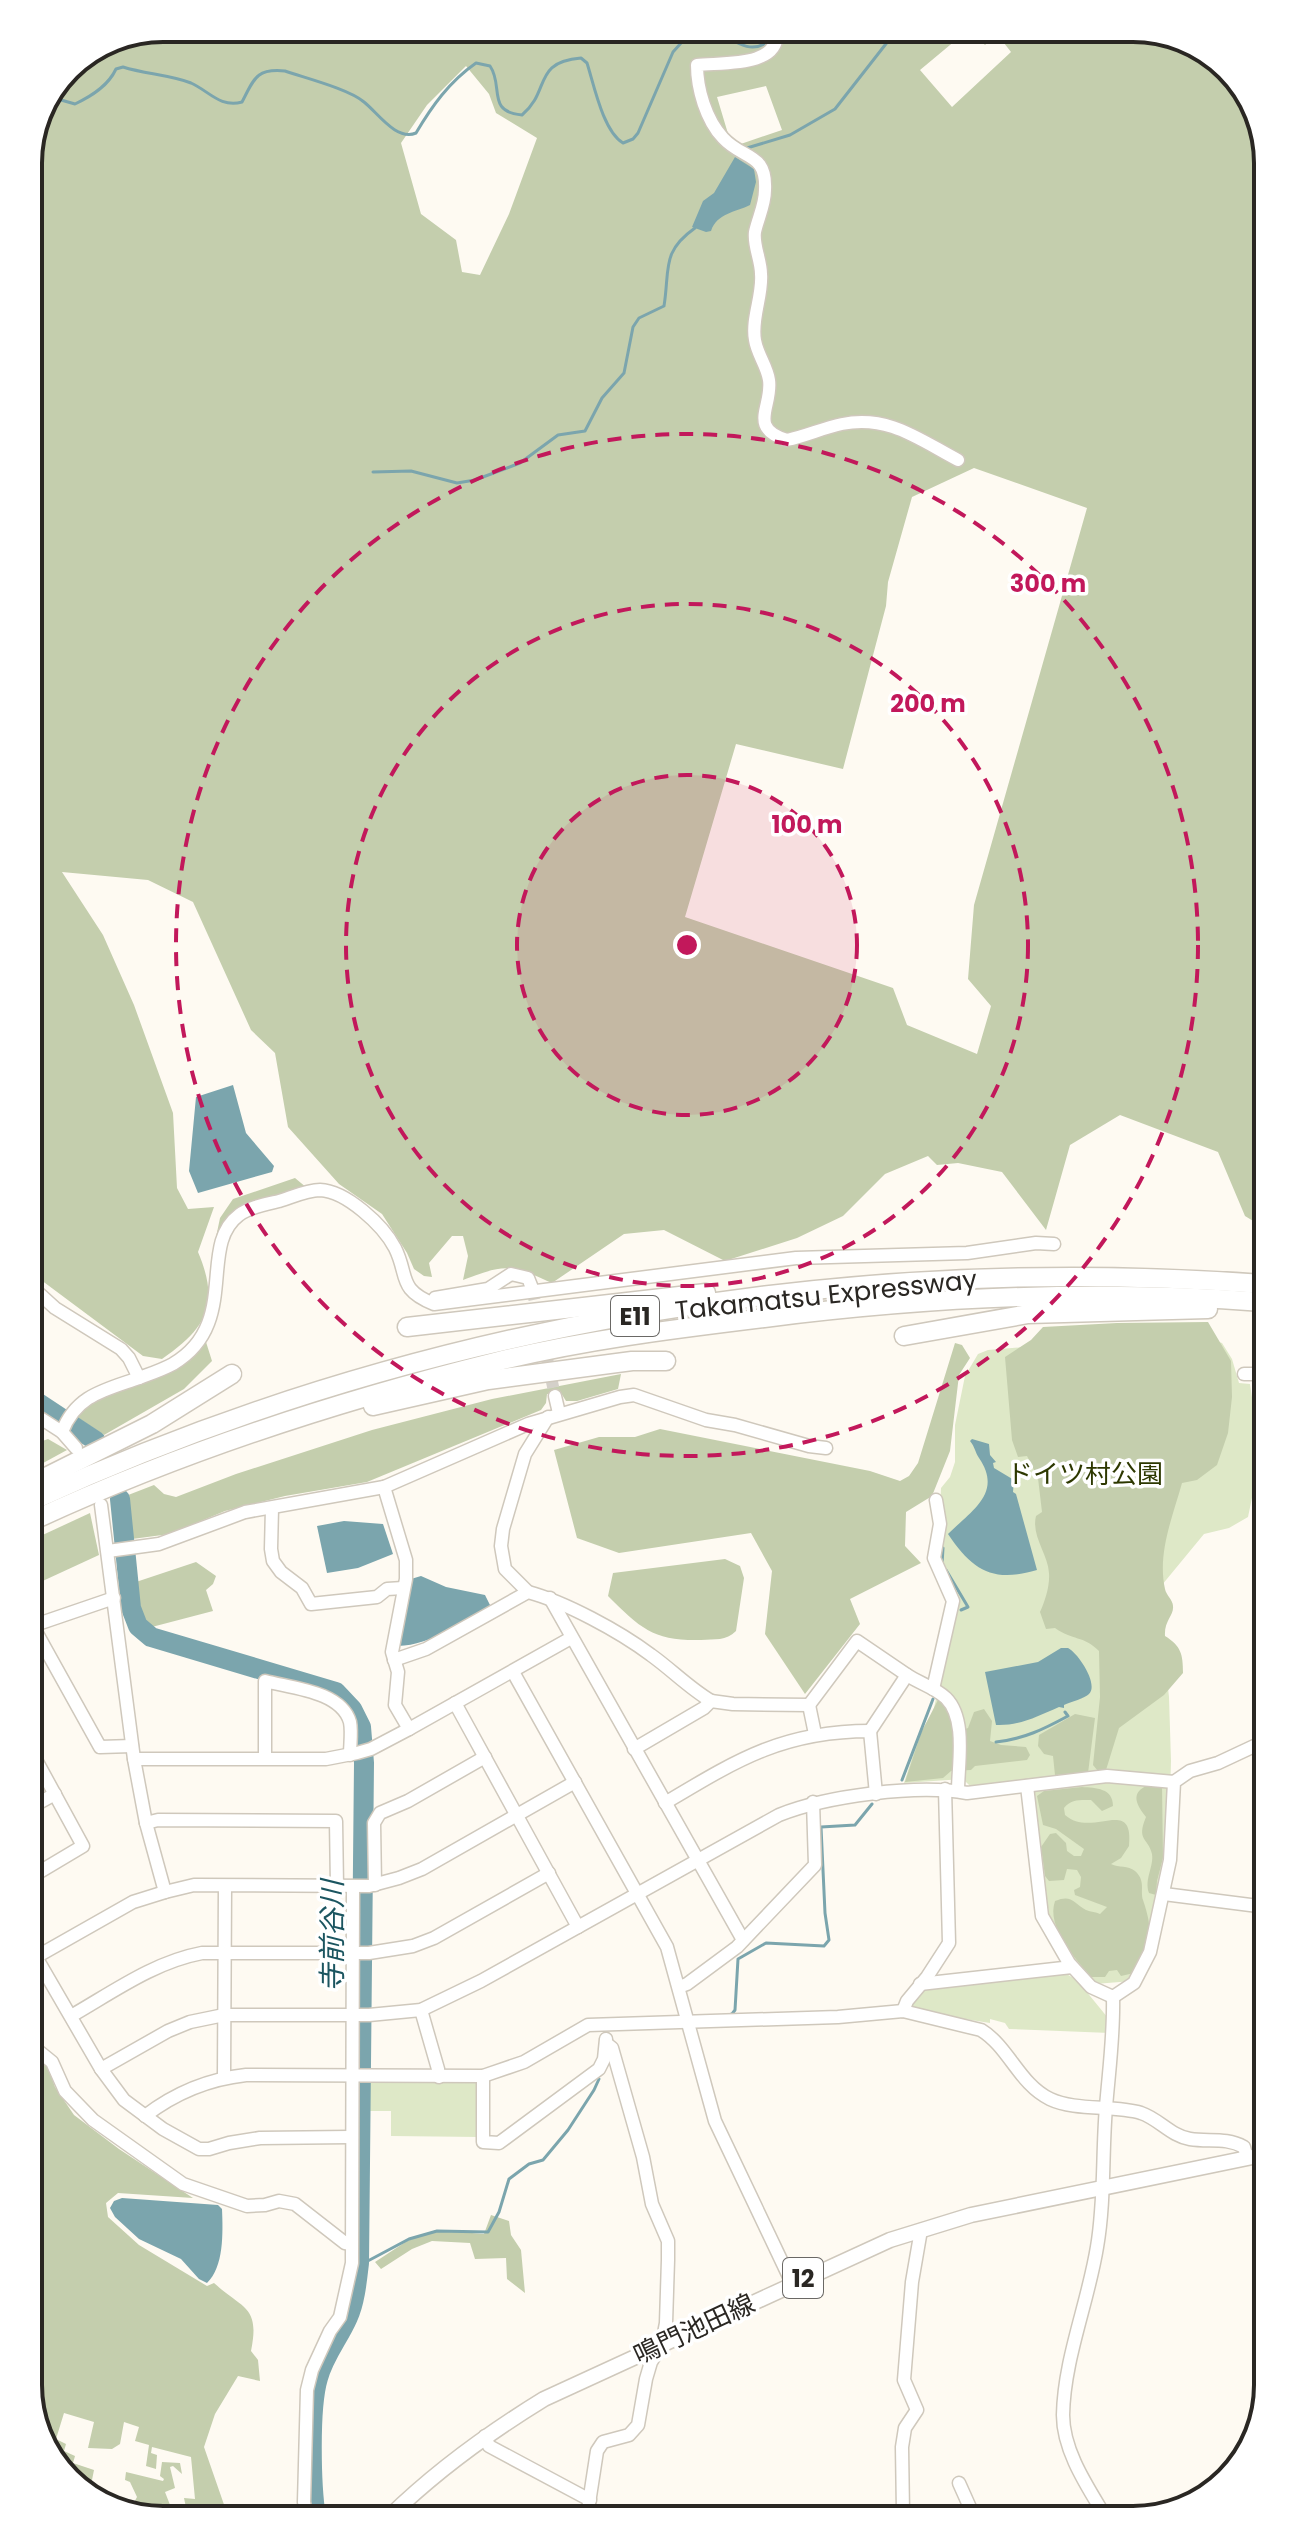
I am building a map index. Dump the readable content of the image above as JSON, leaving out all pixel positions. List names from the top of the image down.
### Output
{
  "streets": {
    "highway": ["Takamatsu Expressway", "E11"],
    "main road": ["12", "鳴門池田線"]
  },
  "water": ["寺前谷川"],
  "parks": ["ドイツ村公園"],
  "rings": ["300 m", "200 m", "100 m"]
}
